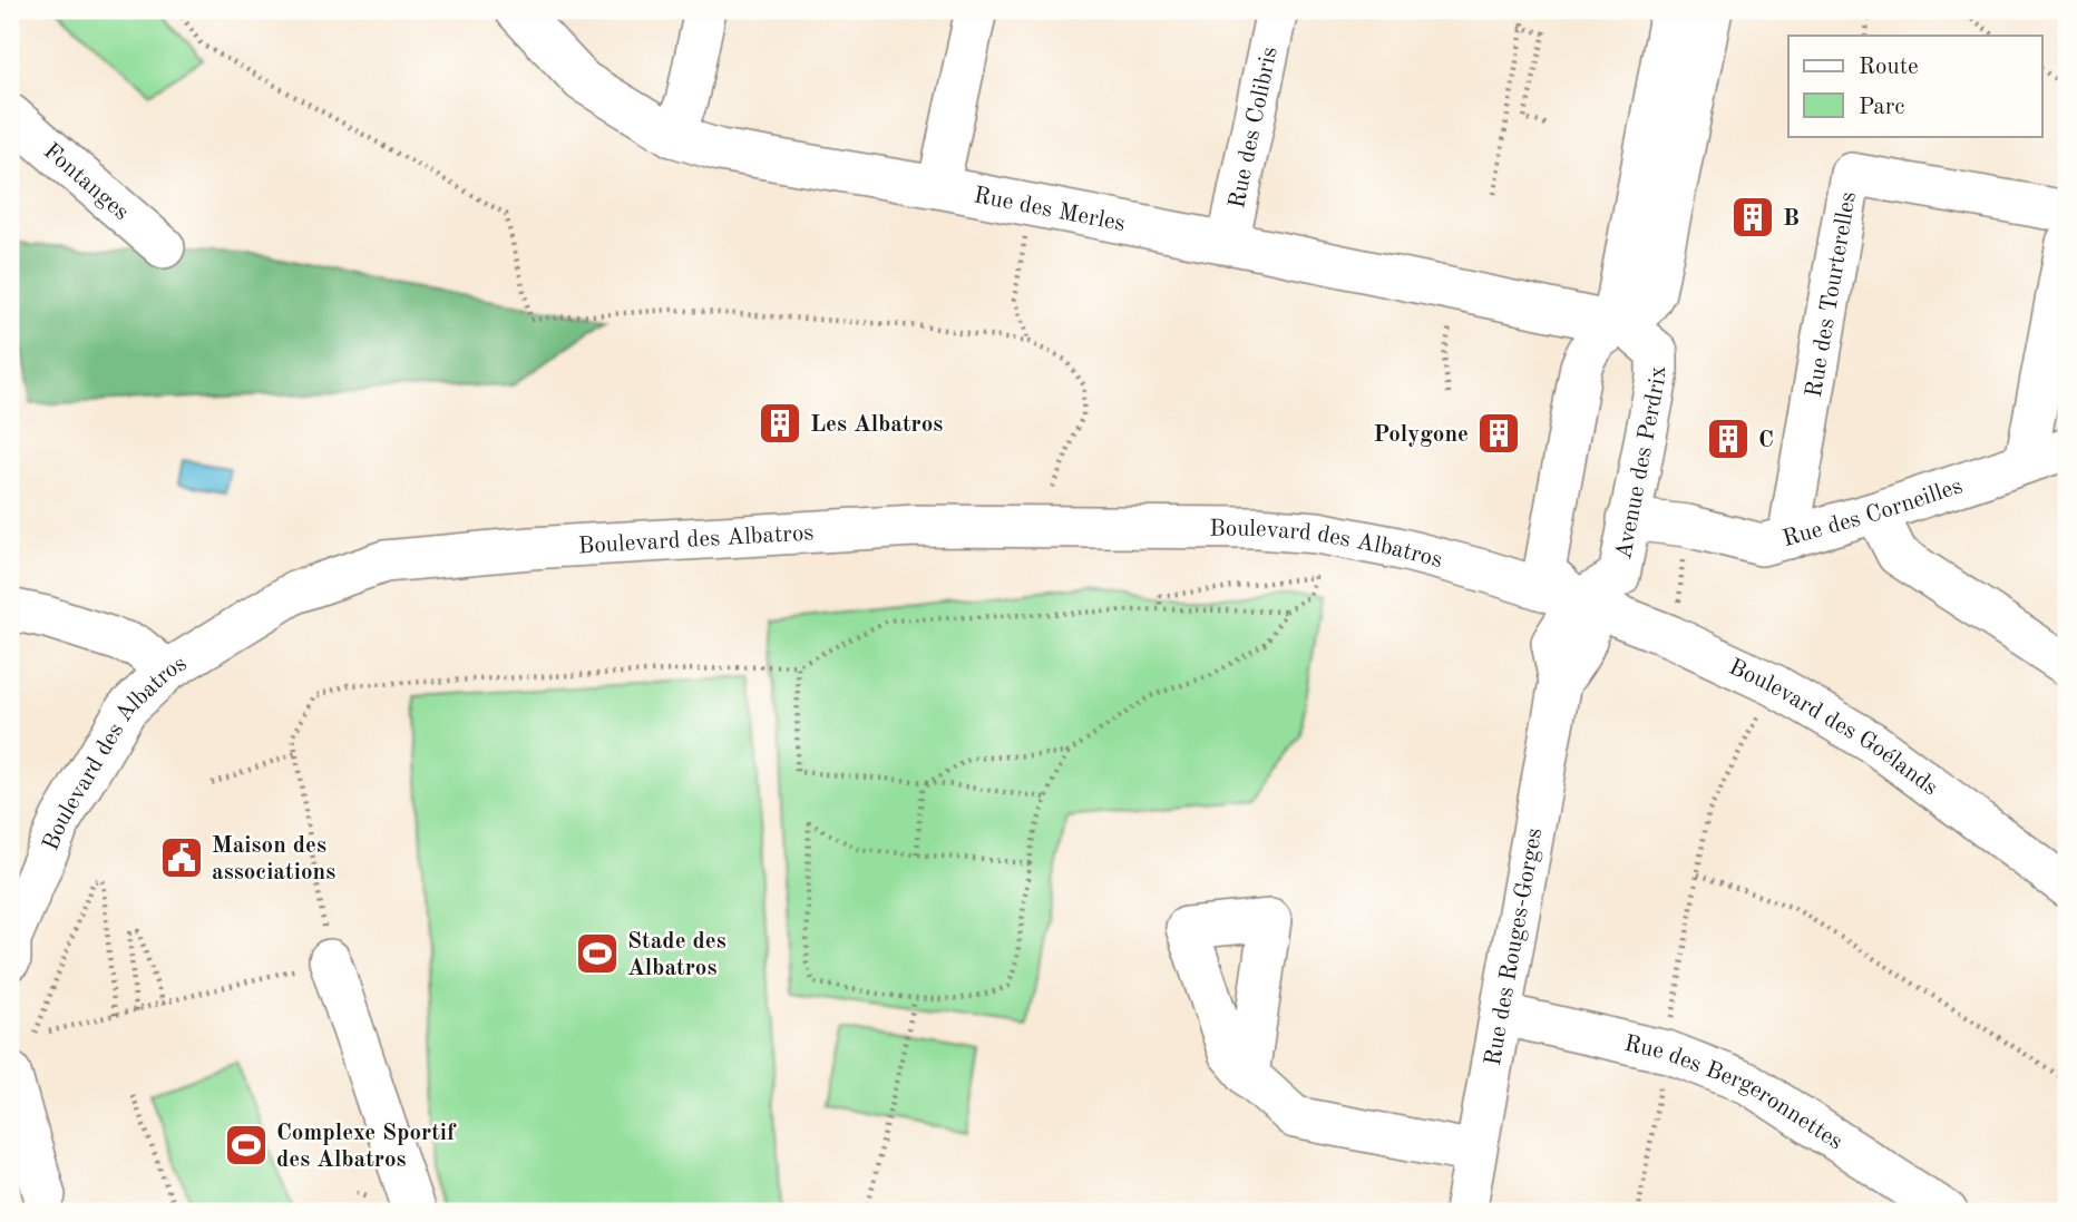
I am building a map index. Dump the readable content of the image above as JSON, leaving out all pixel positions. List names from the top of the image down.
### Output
{
  "streets": {
    "street": [
      "Rue des Colibris",
      "Fontanges",
      "Rue des Merles",
      "Rue des Tourterelles",
      "Avenue des Perdrix",
      "Rue des Corneilles",
      "Boulevard des Albatros",
      "Boulevard des Goélands",
      "Rue des Rouges-Gorges",
      "Rue des Bergeronnettes"
    ]
  },
  "crossings": [
    ["Rue des Colibris", "Rue des Merles"],
    ["Rue des Merles", "Avenue des Perdrix"],
    ["Rue des Tourterelles", "Rue des Corneilles"],
    ["Avenue des Perdrix", "Rue des Corneilles"],
    ["Avenue des Perdrix", "Boulevard des Albatros"],
    ["Avenue des Perdrix", "Boulevard des Goélands"],
    ["Avenue des Perdrix", "Rue des Rouges-Gorges"],
    ["Boulevard des Albatros", "Boulevard des Goélands"],
    ["Boulevard des Albatros", "Rue des Rouges-Gorges"],
    ["Boulevard des Goélands", "Rue des Rouges-Gorges"],
    ["Rue des Rouges-Gorges", "Rue des Bergeronnettes"]
  ],
  "places": {
    "building": [
      "B",
      "Les Albatros",
      "Polygone",
      "C"
    ],
    "public building": ["Maison des associations"],
    "sports": ["Stade des Albatros", "Complexe Sportif des Albatros"]
  },
  "legend": ["Route", "Parc"]
}
